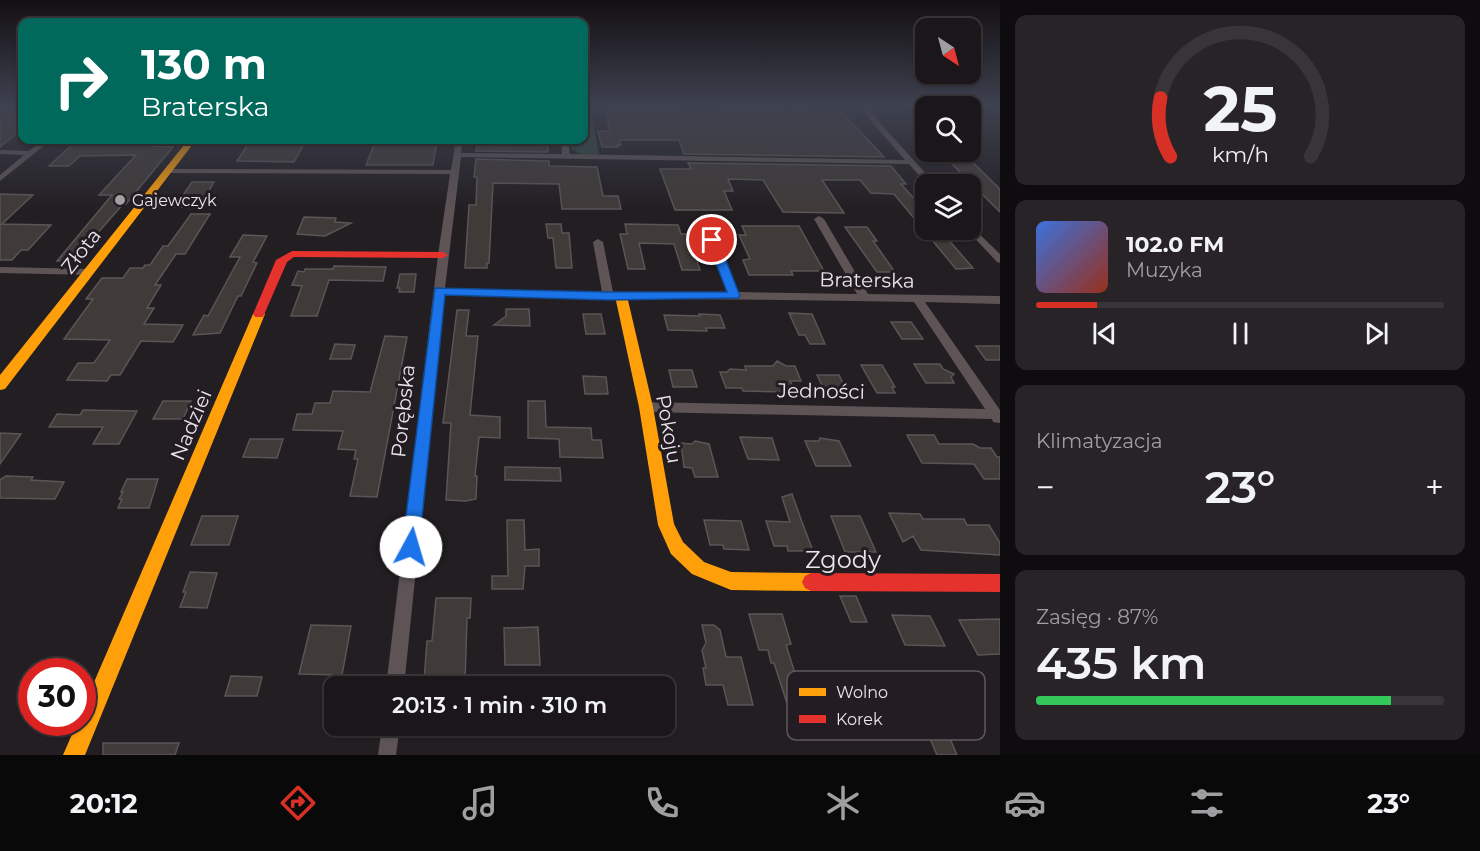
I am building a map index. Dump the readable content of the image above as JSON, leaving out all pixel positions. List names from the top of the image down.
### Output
{
  "streets": {
    "street": [
      "Złota",
      "Braterska",
      "Jedności",
      "Porębska",
      "Nadziei",
      "Pokoju",
      "Zgody"
    ]
  },
  "crossings": [
    ["Braterska", "Porębska"],
    ["Braterska", "Pokoju"],
    ["Jedności", "Pokoju"],
    ["Porębska", "Nadziei"],
    ["Pokoju", "Zgody"]
  ],
  "places": ["Gajewczyk"],
  "legend": ["Wolno", "Korek"],
  "north": "bottom right",
  "page": {
    "turn": ["130 m", "Braterska"],
    "song": ["102.0 FM", "Muzyka"],
    "tile": [
      "Klimatyzacja",
      ["Zasięg · 87%", "435 km"]
    ],
    "heat": ["−", "23°", "+"],
    "limit": "30",
    "trip": "20:13 · 1 min · 310 m",
    "tabs": ["20:12", "23°"],
    "gauge": ["25", "km/h"]
  }
}
